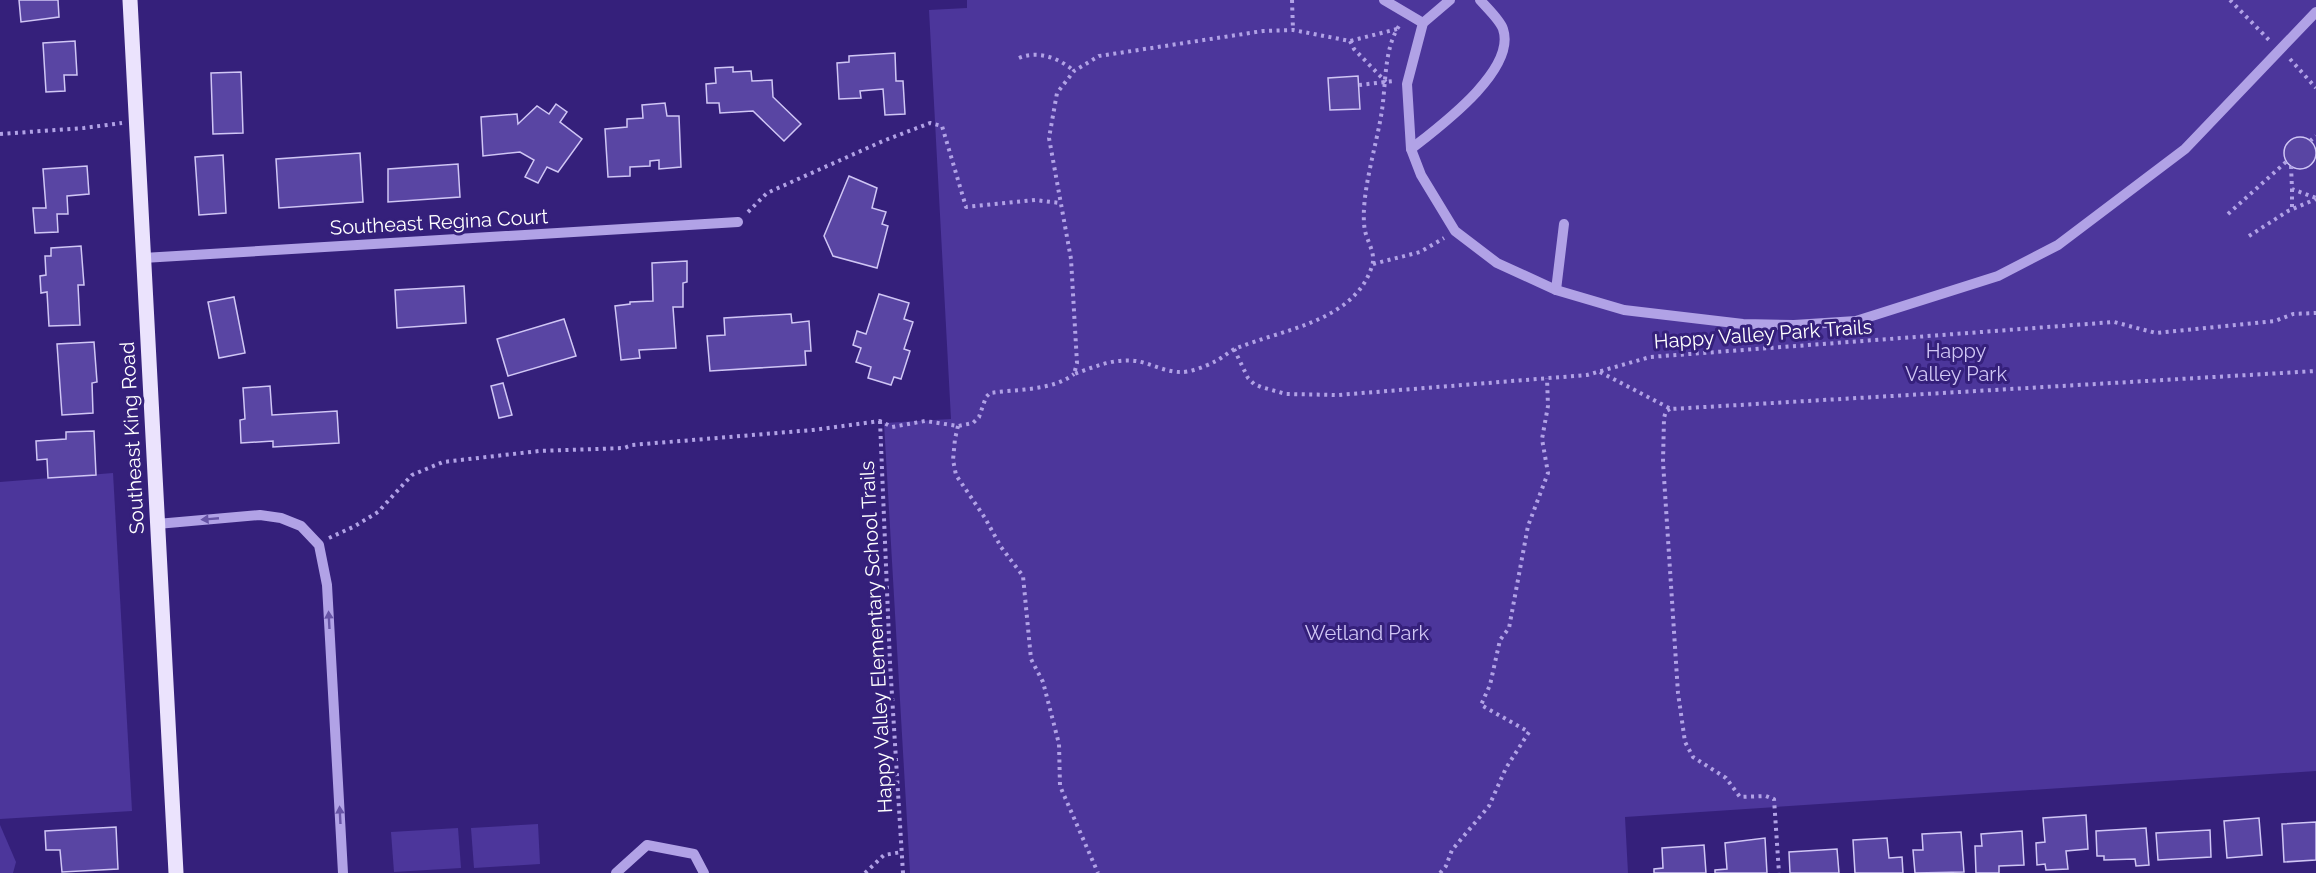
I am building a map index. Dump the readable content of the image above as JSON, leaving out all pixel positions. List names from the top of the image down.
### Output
{
  "streets": {
    "main road": ["Southeast King Road"],
    "street": ["Southeast Regina Court"],
    "path": ["Happy Valley Park Trails", "Happy Valley Elementary School Trails"]
  },
  "crossings": [
    ["Southeast Regina Court", "Southeast King Road"]
  ],
  "parks": ["Happy Valley Park", "Wetland Park"]
}
